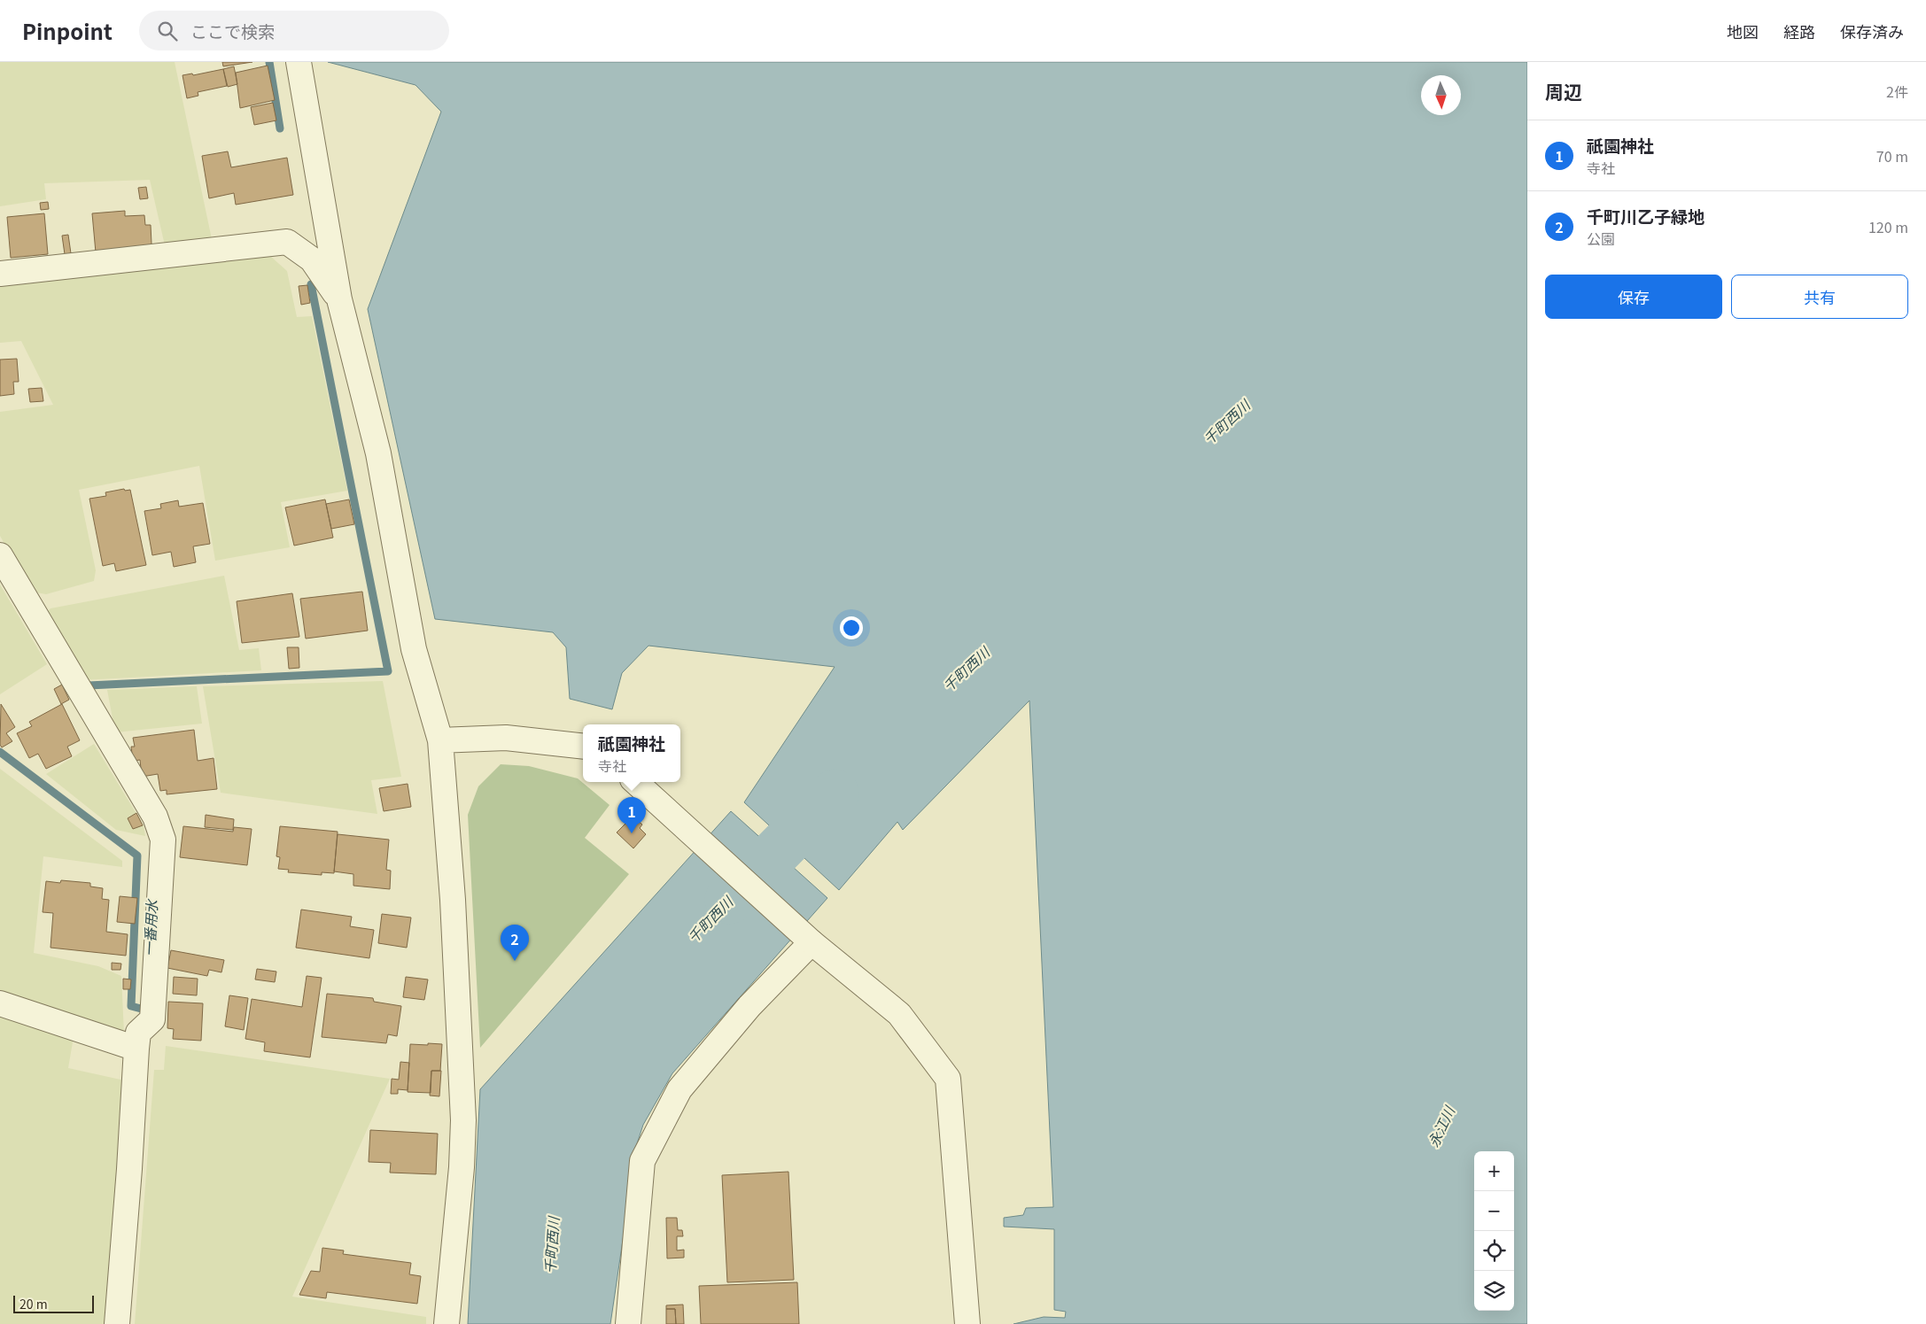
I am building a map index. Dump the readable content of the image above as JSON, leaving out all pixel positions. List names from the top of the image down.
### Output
{
  "water": ["千町西川", "一番用水", "永江川"],
  "scale_bar": "20 m",
  "north": "bottom",
  "page": {
    "header": "Pinpoint",
    "search": "ここで検索",
    "nav": ["地図", "経路", "保存済み"],
    "heading": ["周辺", "2件"],
    "list": [
      {
        "mark": "1",
        "name": "祇園神社",
        "note": "寺社",
        "value": "70 m"
      },
      {
        "mark": "2",
        "name": "千町川乙子緑地",
        "note": "公園",
        "value": "120 m"
      }
    ],
    "buttons": ["保存", "共有"],
    "popup": ["祇園神社", "寺社"],
    "pins": ["1", "2"],
    "map_buttons": ["+", "−"],
    "scale": "20 m"
  }
}
